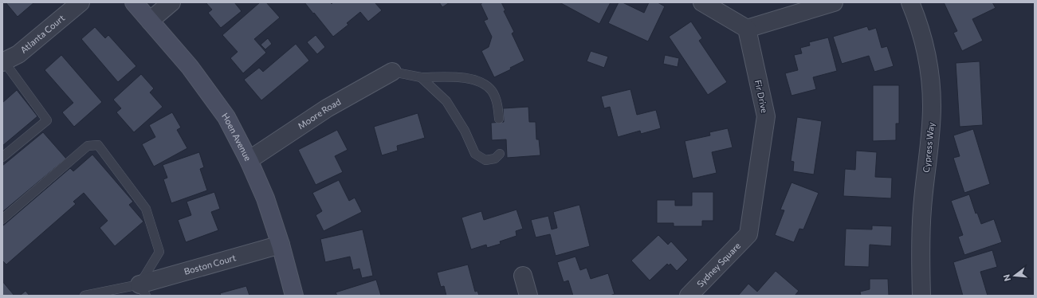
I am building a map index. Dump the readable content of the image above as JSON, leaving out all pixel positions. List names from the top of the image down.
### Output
{
  "streets": {
    "street": [
      "Atlanta Court",
      "Fir Drive",
      "Moore Road",
      "Hoen Avenue",
      "Cypress Way",
      "Boston Court",
      "Sydney Square"
    ]
  },
  "crossings": [
    ["Fir Drive", "Sydney Square"],
    ["Moore Road", "Hoen Avenue"],
    ["Hoen Avenue", "Boston Court"]
  ],
  "north": "left"
}
